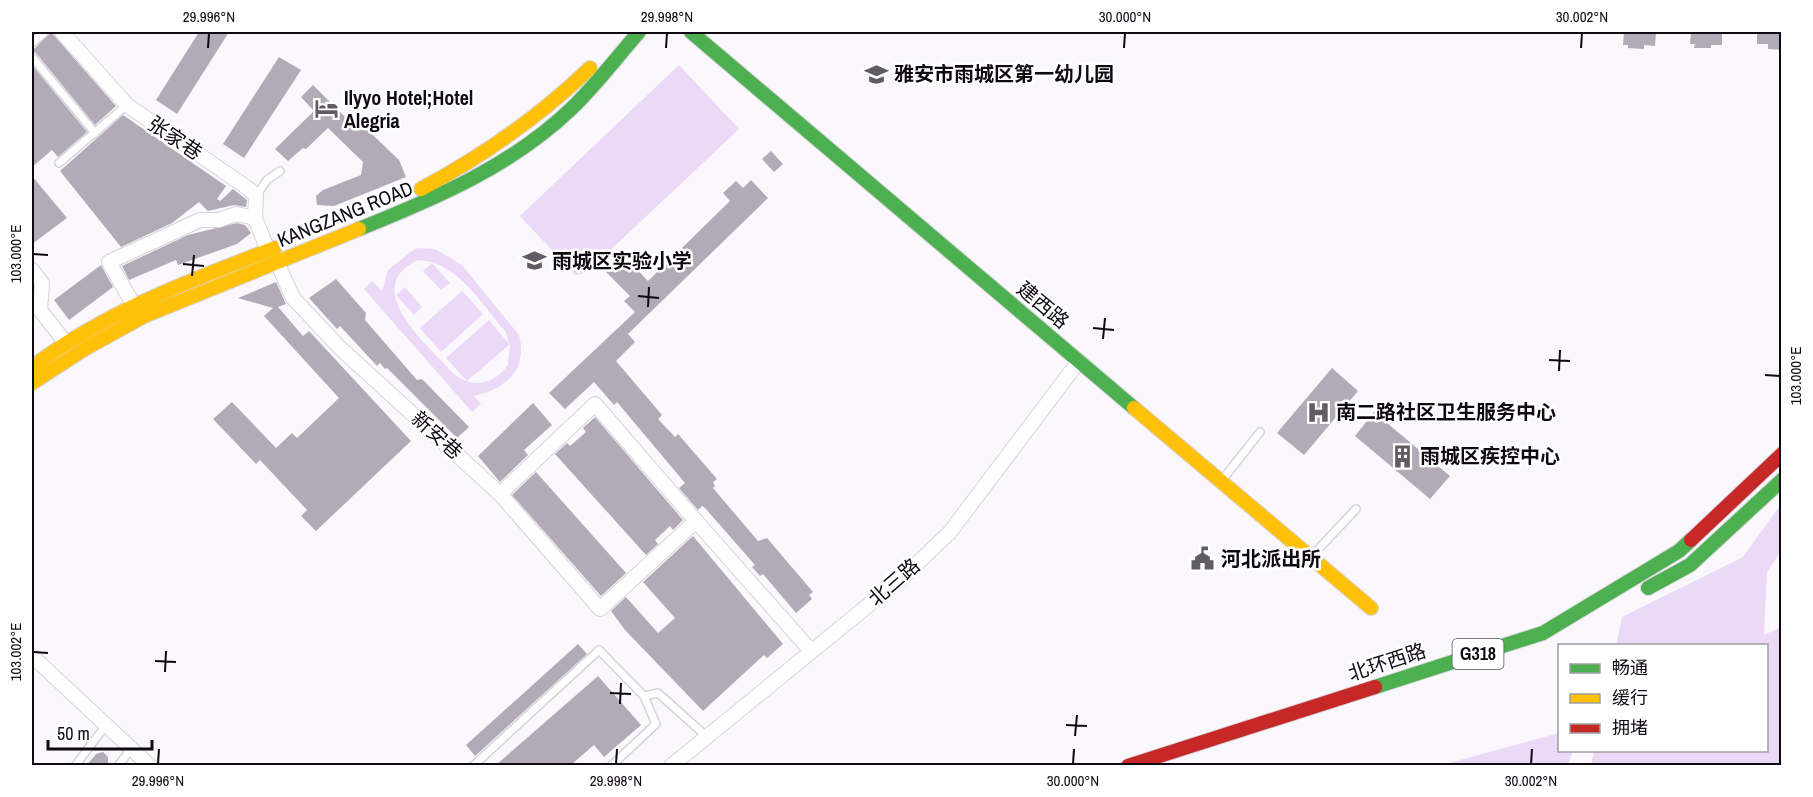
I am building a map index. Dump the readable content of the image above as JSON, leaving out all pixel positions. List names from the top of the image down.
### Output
{
  "streets": {
    "main road": [
      "KANGZANG ROAD",
      "建西路",
      "G318",
      "北环西路"
    ],
    "street": ["张家巷", "新安巷", "北三路"]
  },
  "crossings": [
    ["KANGZANG ROAD", "新安巷"],
    ["建西路", "北三路"]
  ],
  "places": {
    "school or university": ["雅安市雨城区第一幼儿园", "雨城区实验小学"],
    "hotel": ["Ilyyo Hotel;Hotel Alegria"],
    "hospital": ["南二路社区卫生服务中心"],
    "building": ["雨城区疾控中心"],
    "public building": ["河北派出所"]
  },
  "legend": ["畅通", "缓行", "拥堵"],
  "scale_bar": "50 m",
  "coordinates": [
    "29.996°N",
    "29.998°N",
    "30.000°N",
    "30.002°N",
    "103.000°E",
    "103.002°E"
  ]
}
